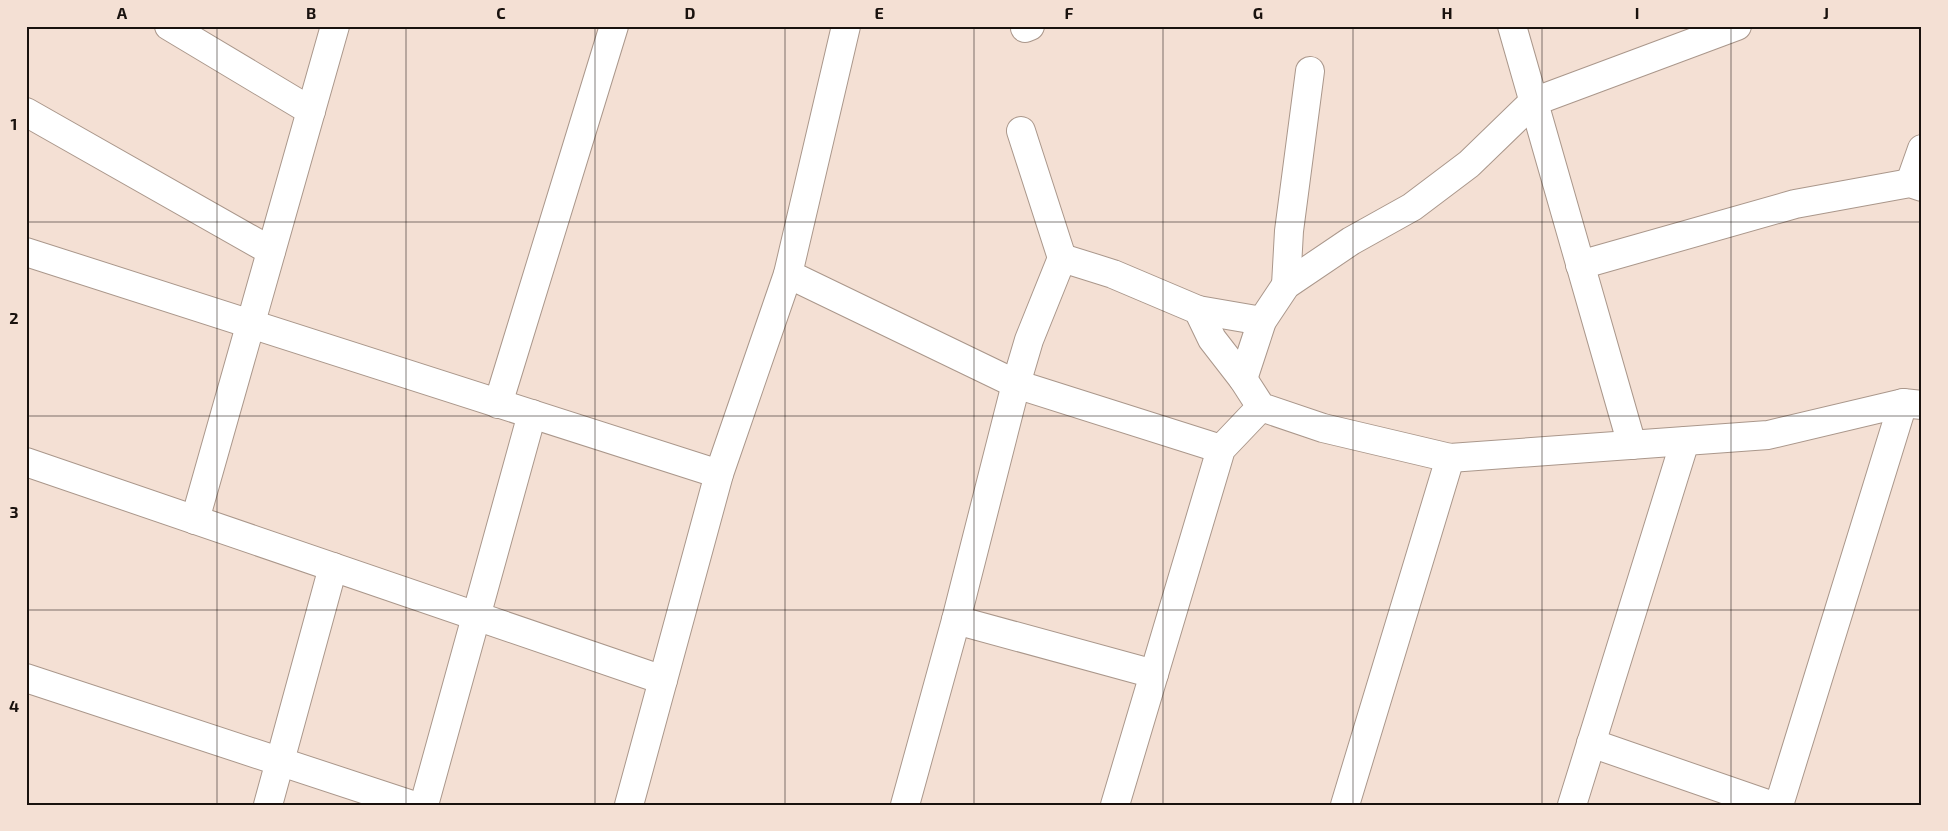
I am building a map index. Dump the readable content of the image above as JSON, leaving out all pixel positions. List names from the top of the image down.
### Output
{
  "grid": {
    "columns": [
      "A",
      "B",
      "C",
      "D",
      "E",
      "F",
      "G",
      "H",
      "I",
      "J"
    ],
    "rows": [
      "1",
      "2",
      "3",
      "4"
    ]
  }
}
